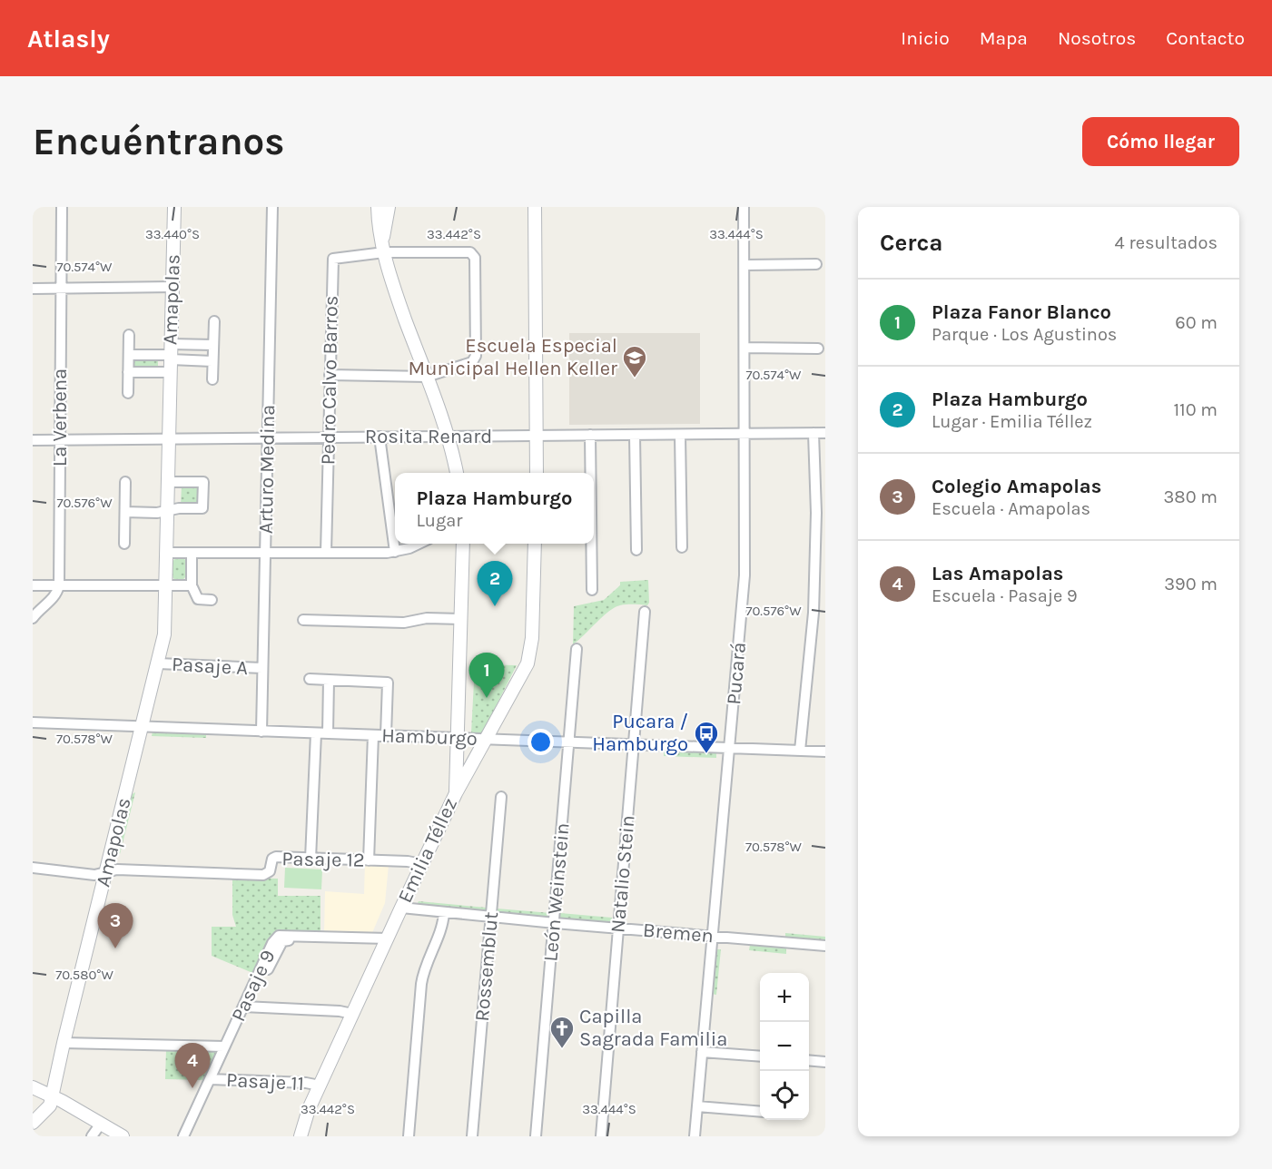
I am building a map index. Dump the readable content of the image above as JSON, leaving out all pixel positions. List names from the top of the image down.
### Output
{
  "streets": {
    "street": [
      "Amapolas",
      "Pedro Calvo Barros",
      "La Verbena",
      "Rosita Renard",
      "Arturo Medina",
      "Pasaje A",
      "Pucará",
      "Hamburgo",
      "Emilia Téllez",
      "Pasaje 12",
      "Natalio Stein",
      "León Weinstein",
      "Bremen",
      "Rossemblut",
      "Pasaje 9",
      "Pasaje 11"
    ]
  },
  "crossings": [
    ["Amapolas", "Rosita Renard"],
    ["Amapolas", "Pasaje A"],
    ["Amapolas", "Hamburgo"],
    ["Amapolas", "Pasaje 12"],
    ["Pedro Calvo Barros", "Rosita Renard"],
    ["La Verbena", "Rosita Renard"],
    ["Rosita Renard", "Arturo Medina"],
    ["Rosita Renard", "Pucará"],
    ["Arturo Medina", "Pasaje A"],
    ["Arturo Medina", "Hamburgo"],
    ["Pucará", "Hamburgo"],
    ["Pucará", "Bremen"],
    ["Hamburgo", "Emilia Téllez"],
    ["Hamburgo", "Natalio Stein"],
    ["Hamburgo", "León Weinstein"],
    ["Emilia Téllez", "Pasaje 12"],
    ["Emilia Téllez", "Bremen"],
    ["Emilia Téllez", "Pasaje 9"],
    ["Emilia Téllez", "Pasaje 11"],
    ["Natalio Stein", "Bremen"],
    ["León Weinstein", "Bremen"],
    ["Bremen", "Rossemblut"],
    ["Pasaje 9", "Pasaje 11"]
  ],
  "places": {
    "school or university": ["Escuela Especial Municipal Hellen Keller"],
    "bus stop": ["Pucara / Hamburgo"],
    "church": ["Capilla Sagrada Familia"]
  },
  "page": {
    "header": "Atlasly",
    "nav": [
      "Inicio",
      "Mapa",
      "Nosotros",
      "Contacto"
    ],
    "buttons": "Cómo llegar",
    "title": "Encuéntranos",
    "heading": ["Cerca", "4 resultados"],
    "list": [
      {
        "mark": "1",
        "name": "Plaza Fanor Blanco",
        "note": "Parque · Los Agustinos",
        "value": "60 m"
      },
      {
        "mark": "2",
        "name": "Plaza Hamburgo",
        "note": "Lugar · Emilia Téllez",
        "value": "110 m"
      },
      {
        "mark": "3",
        "name": "Colegio Amapolas",
        "note": "Escuela · Amapolas",
        "value": "380 m"
      },
      {
        "mark": "4",
        "name": "Las Amapolas",
        "note": "Escuela · Pasaje 9",
        "value": "390 m"
      }
    ],
    "popup": ["Plaza Hamburgo", "Lugar"],
    "pins": [
      "2",
      "1",
      "3",
      "4"
    ],
    "map_buttons": ["+", "−"]
  },
  "coordinates": [
    "33.440°S",
    "33.442°S",
    "33.444°S",
    "70.574°W",
    "70.576°W",
    "70.578°W",
    "70.580°W"
  ]
}
